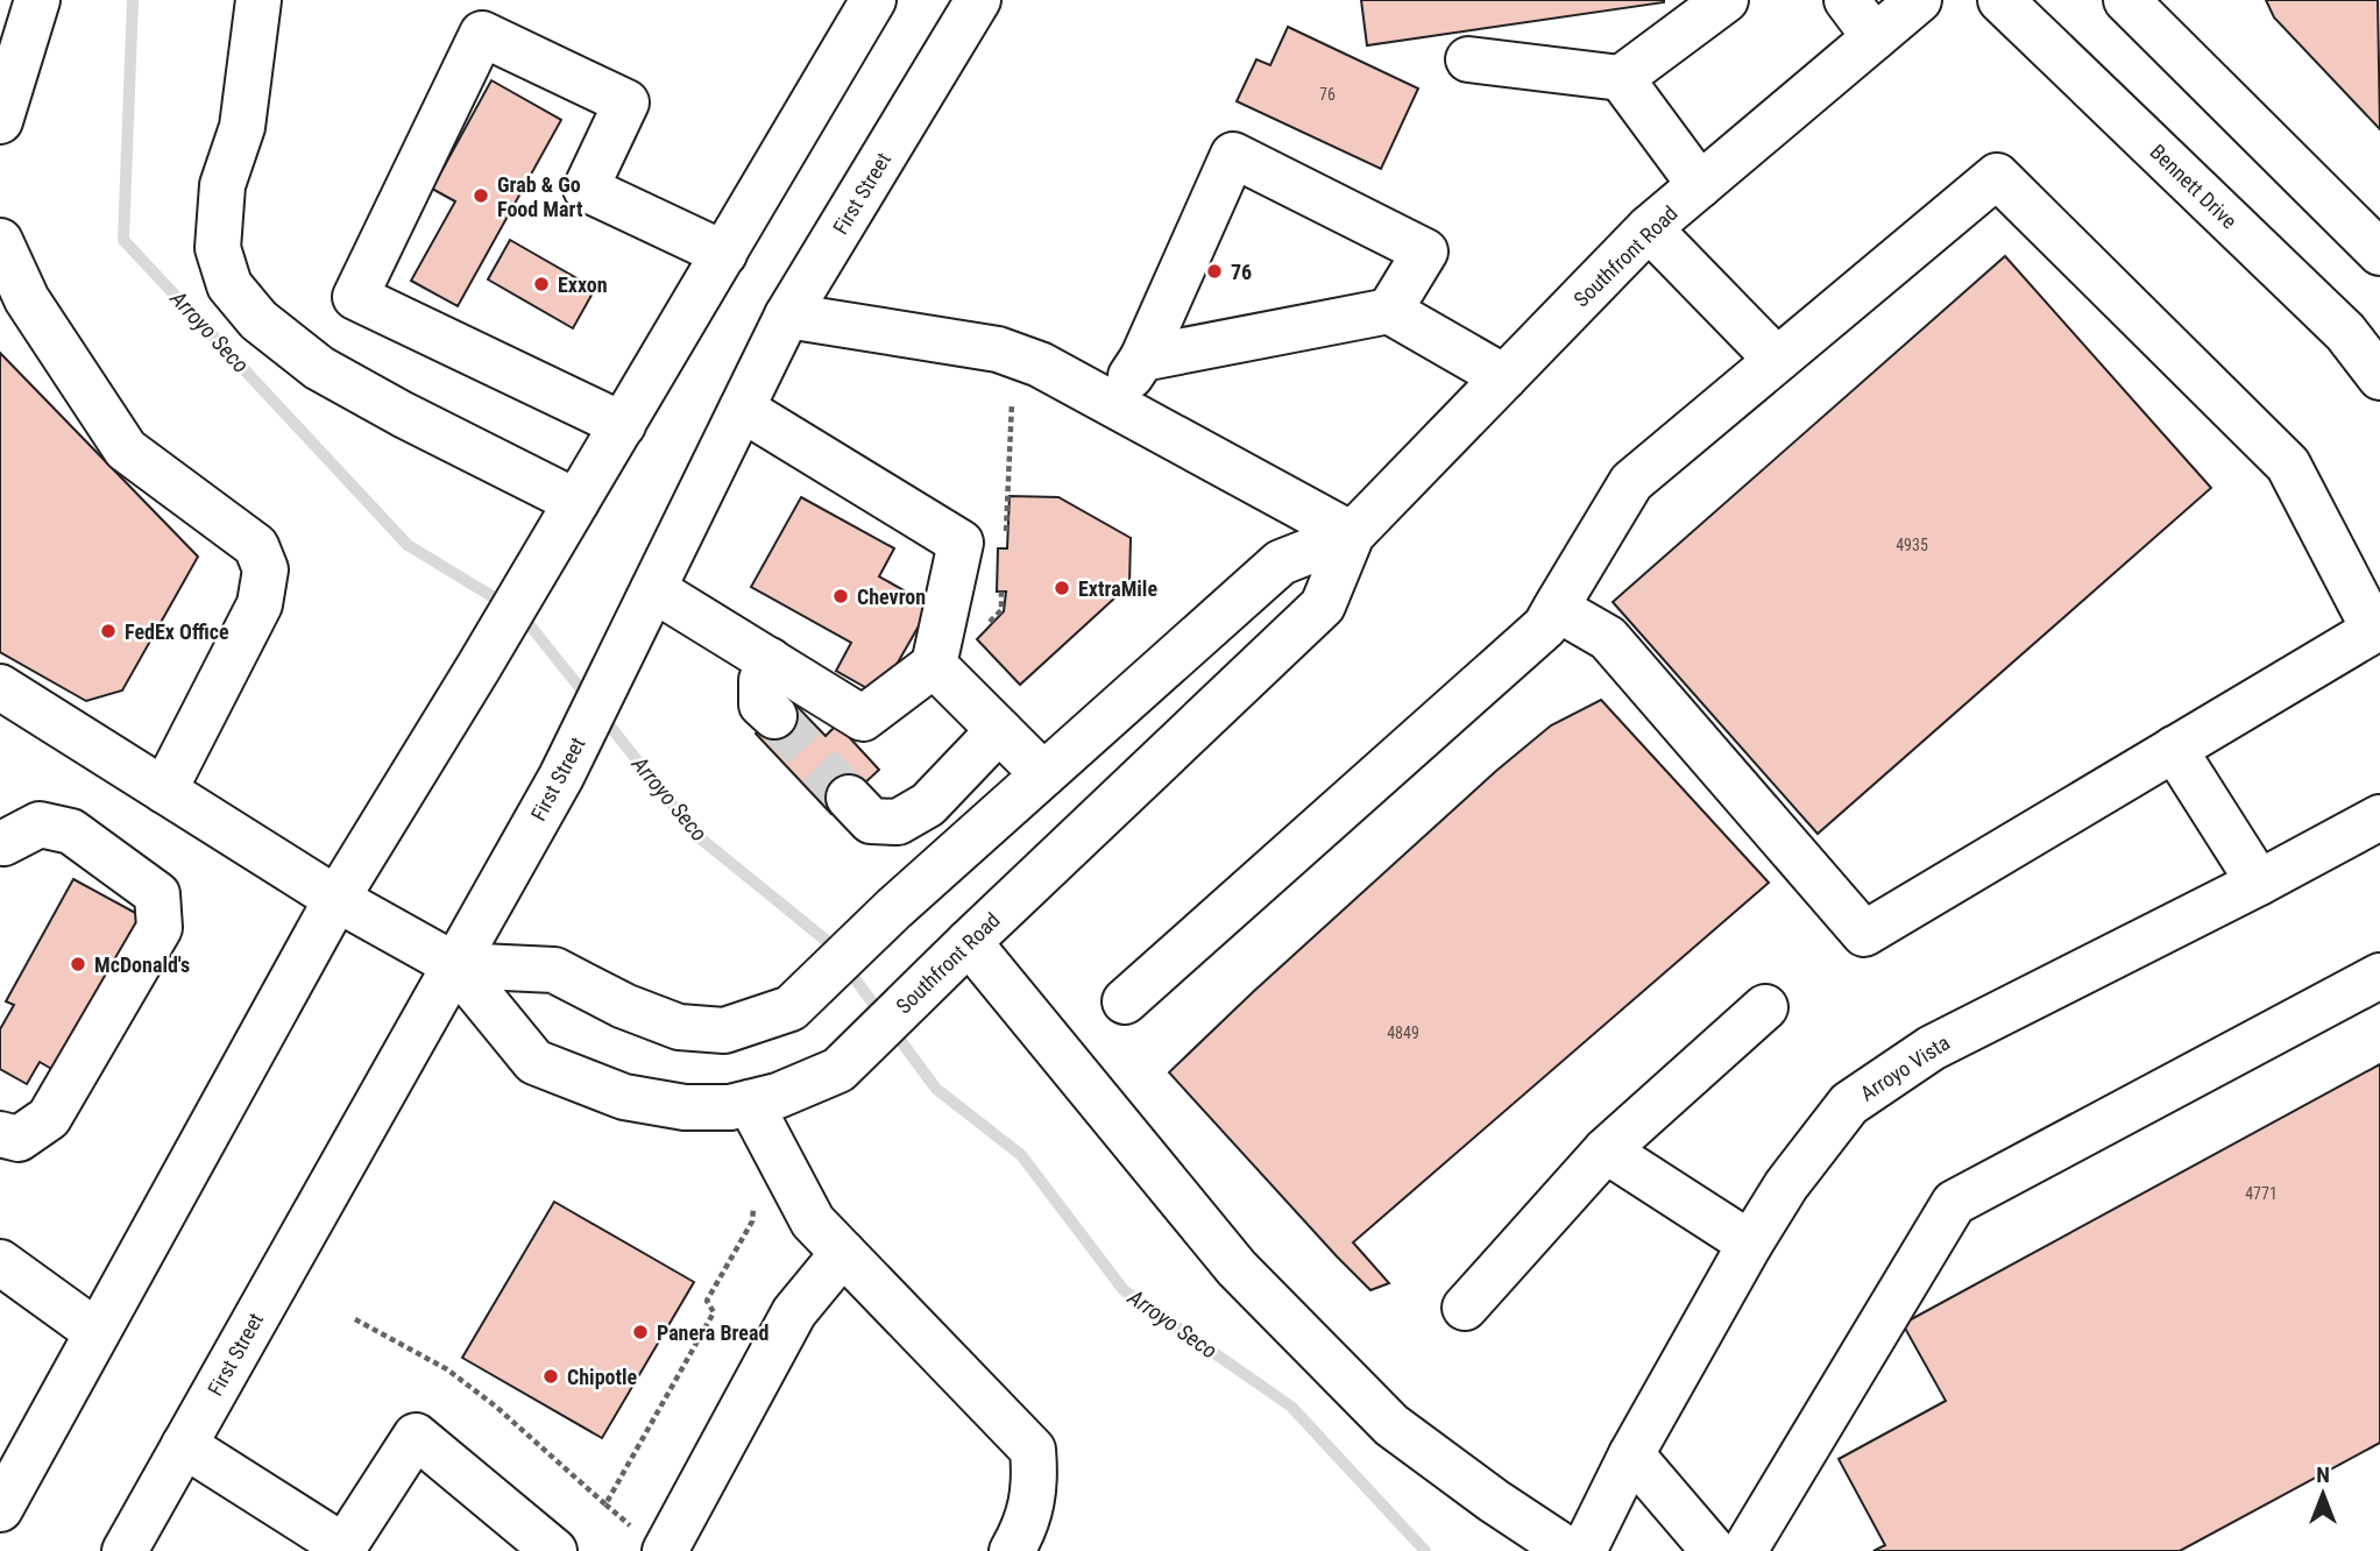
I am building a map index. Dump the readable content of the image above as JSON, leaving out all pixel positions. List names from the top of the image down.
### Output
{
  "streets": {
    "street": [
      "Bennett Drive",
      "First Street",
      "Southfront Road",
      "Arroyo Vista"
    ]
  },
  "crossings": [
    ["First Street", "Southfront Road"]
  ],
  "water": ["Arroyo Seco"],
  "places": [
    "Grab & Go Food Mart",
    "76",
    "Exxon",
    "ExtraMile",
    "Chevron",
    "FedEx Office",
    "McDonald's",
    "Panera Bread",
    "Chipotle"
  ],
  "house_numbers": [
    "76",
    "4935",
    "4849",
    "4771"
  ],
  "north": "top"
}
